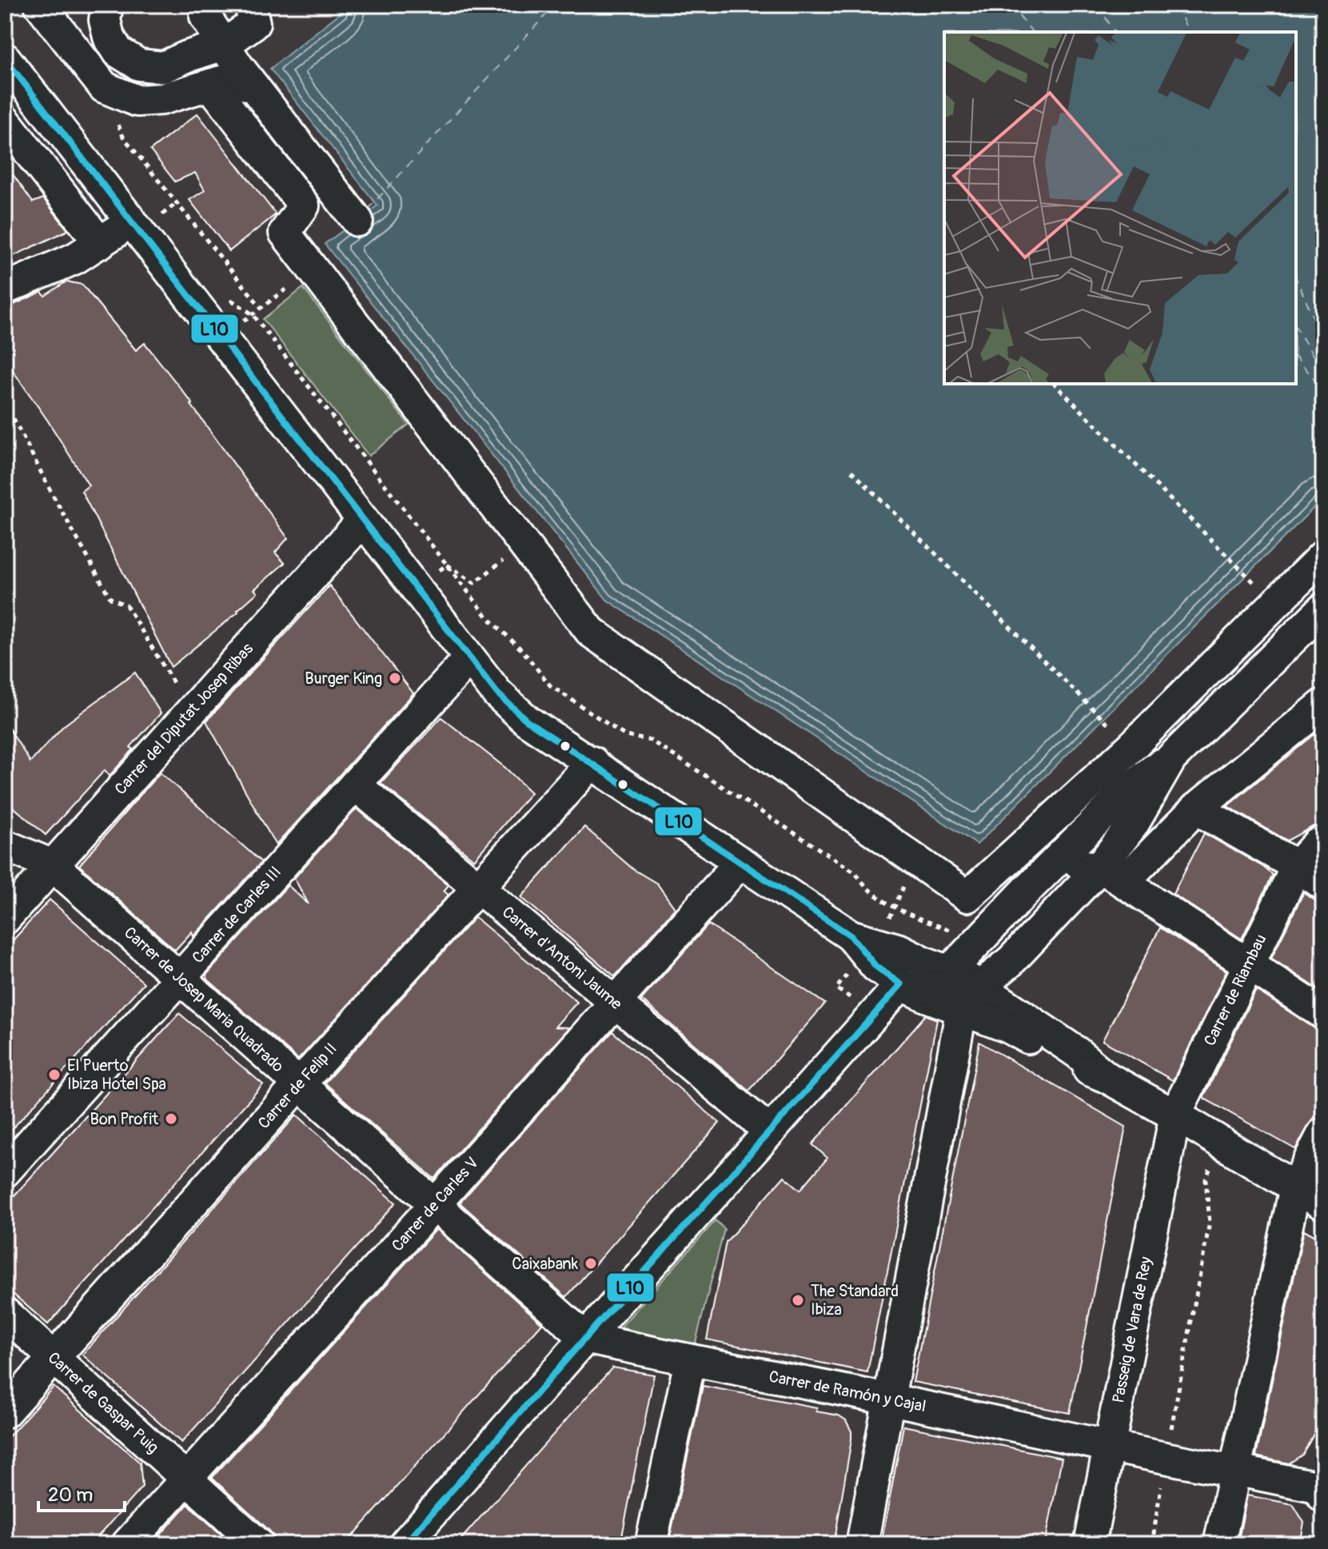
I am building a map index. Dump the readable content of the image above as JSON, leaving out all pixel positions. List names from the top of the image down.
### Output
{
  "streets": {
    "street": [
      "Carrer del Diputat Josep Ribas",
      "Carrer de Carles III",
      "Carrer d'Antoni Jaume",
      "Carrer de Riambau",
      "Carrer de Josep Maria Quadrado",
      "Carrer de Felip II",
      "Carrer de Carles V",
      "Passeig de Vara de Rey",
      "Carrer de Ramón y Cajal",
      "Carrer de Gaspar Puig"
    ]
  },
  "crossings": [
    ["Carrer del Diputat Josep Ribas", "Carrer de Josep Maria Quadrado"],
    ["Carrer de Carles III", "Carrer d'Antoni Jaume"],
    ["Carrer de Carles III", "Carrer de Josep Maria Quadrado"],
    ["Carrer d'Antoni Jaume", "Carrer de Felip II"],
    ["Carrer d'Antoni Jaume", "Carrer de Carles V"],
    ["Carrer de Riambau", "Passeig de Vara de Rey"],
    ["Carrer de Josep Maria Quadrado", "Carrer de Felip II"],
    ["Carrer de Josep Maria Quadrado", "Carrer de Carles V"],
    ["Carrer de Josep Maria Quadrado", "Carrer de Ramón y Cajal"],
    ["Carrer de Felip II", "Carrer de Gaspar Puig"],
    ["Carrer de Carles V", "Carrer de Gaspar Puig"],
    ["Passeig de Vara de Rey", "Carrer de Ramón y Cajal"]
  ],
  "places": [
    "Burger King",
    "El Puerto Ibiza Hotel Spa",
    "Bon Profit",
    "Caixabank",
    "The Standard Ibiza"
  ],
  "lines": ["transit line L10"],
  "scale_bar": "20 m"
}
